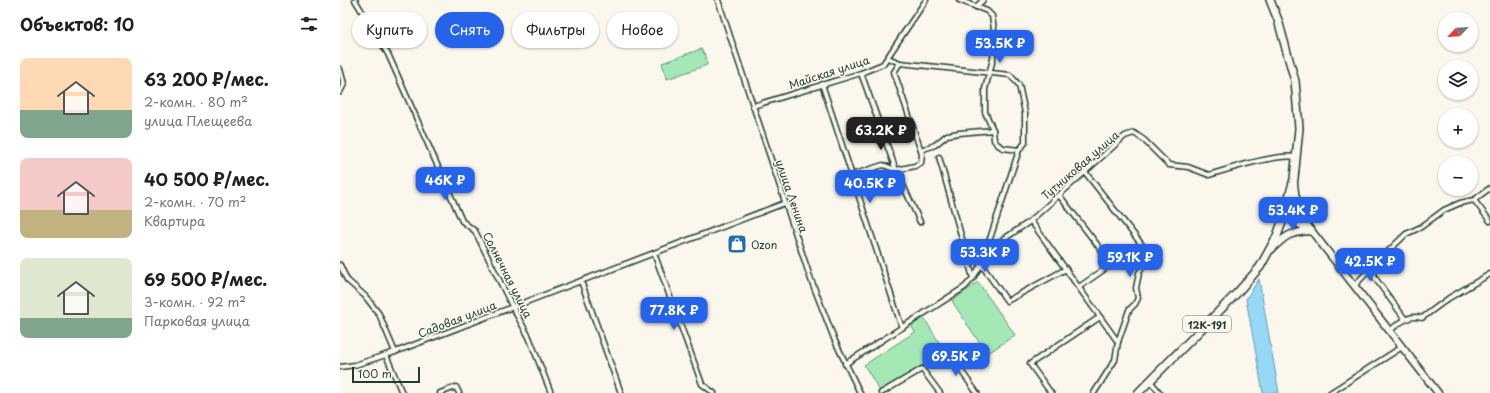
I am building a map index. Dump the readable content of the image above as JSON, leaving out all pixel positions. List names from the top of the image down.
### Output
{
  "streets": {
    "main road": ["12К-191"],
    "street": [
      "Майская улица",
      "Тутниковая улица",
      "улица Ленина",
      "Солнечная улица",
      "Садовая улица"
    ]
  },
  "crossings": [
    ["Майская улица", "улица Ленина"],
    ["Тутниковая улица", "12К-191"],
    ["улица Ленина", "Садовая улица"],
    ["Солнечная улица", "Садовая улица"]
  ],
  "places": {
    "shop": ["Ozon"]
  },
  "scale_bar": "100 m",
  "north": "bottom left",
  "page": {
    "heading": "Объектов: 10",
    "map_buttons": ["+", "−"],
    "chip": [
      "Купить",
      "Снять",
      "Фильтры",
      "Новое"
    ],
    "price": [
      "53.5K ₽",
      "63.2K ₽",
      "46K ₽",
      "40.5K ₽",
      "53.4K ₽",
      "53.3K ₽",
      "59.1K ₽",
      "42.5K ₽",
      "77.8K ₽",
      "69.5K ₽"
    ],
    "list": [
      {
        "name": "63 200 ₽/мес.",
        "note": "2-комн. · 80 m² · улица Плещеева"
      },
      {
        "name": "40 500 ₽/мес.",
        "note": "2-комн. · 70 m² · Квартира"
      },
      {
        "name": "69 500 ₽/мес.",
        "note": "3-комн. · 92 m² · Парковая улица"
      }
    ],
    "scale": "100 m"
  }
}
